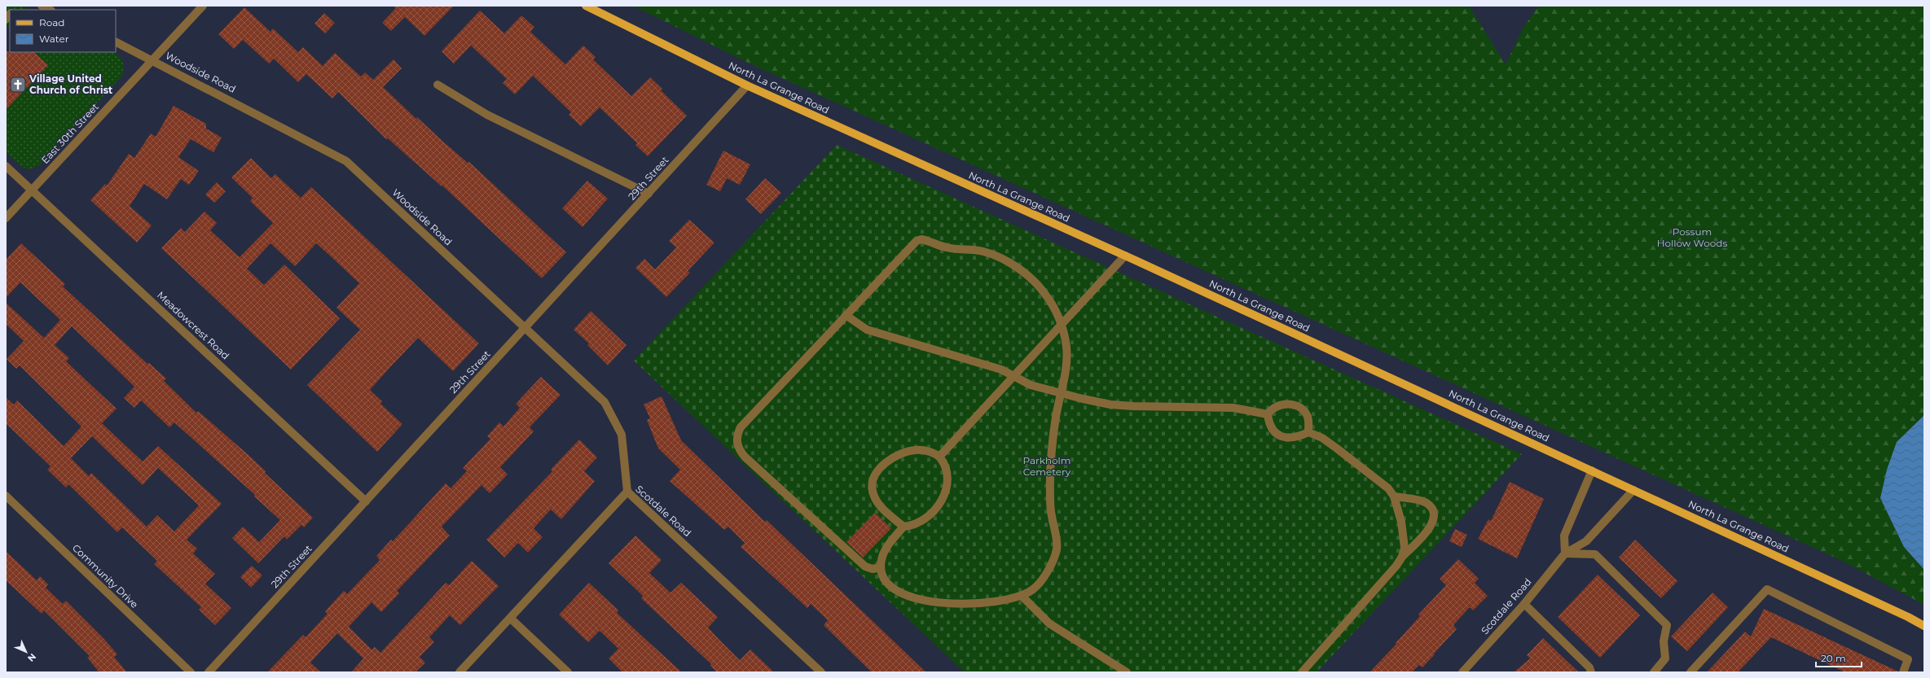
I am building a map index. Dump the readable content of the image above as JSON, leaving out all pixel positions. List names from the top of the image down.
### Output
{
  "streets": {
    "main road": ["North La Grange Road"],
    "street": [
      "Woodside Road",
      "East 30th Street",
      "29th Street",
      "Meadowcrest Road",
      "Scotdale Road",
      "Community Drive"
    ]
  },
  "crossings": [
    ["Woodside Road", "East 30th Street"],
    ["Woodside Road", "29th Street"],
    ["Woodside Road", "Scotdale Road"],
    ["North La Grange Road", "29th Street"],
    ["North La Grange Road", "Scotdale Road"],
    ["East 30th Street", "Meadowcrest Road"],
    ["29th Street", "Meadowcrest Road"]
  ],
  "parks": ["Possum Hollow Woods", "Parkholm Cemetery"],
  "places": {
    "church": ["Village United Church of Christ"]
  },
  "legend": ["Road", "Water"],
  "scale_bar": "20 m",
  "north": "bottom right"
}
